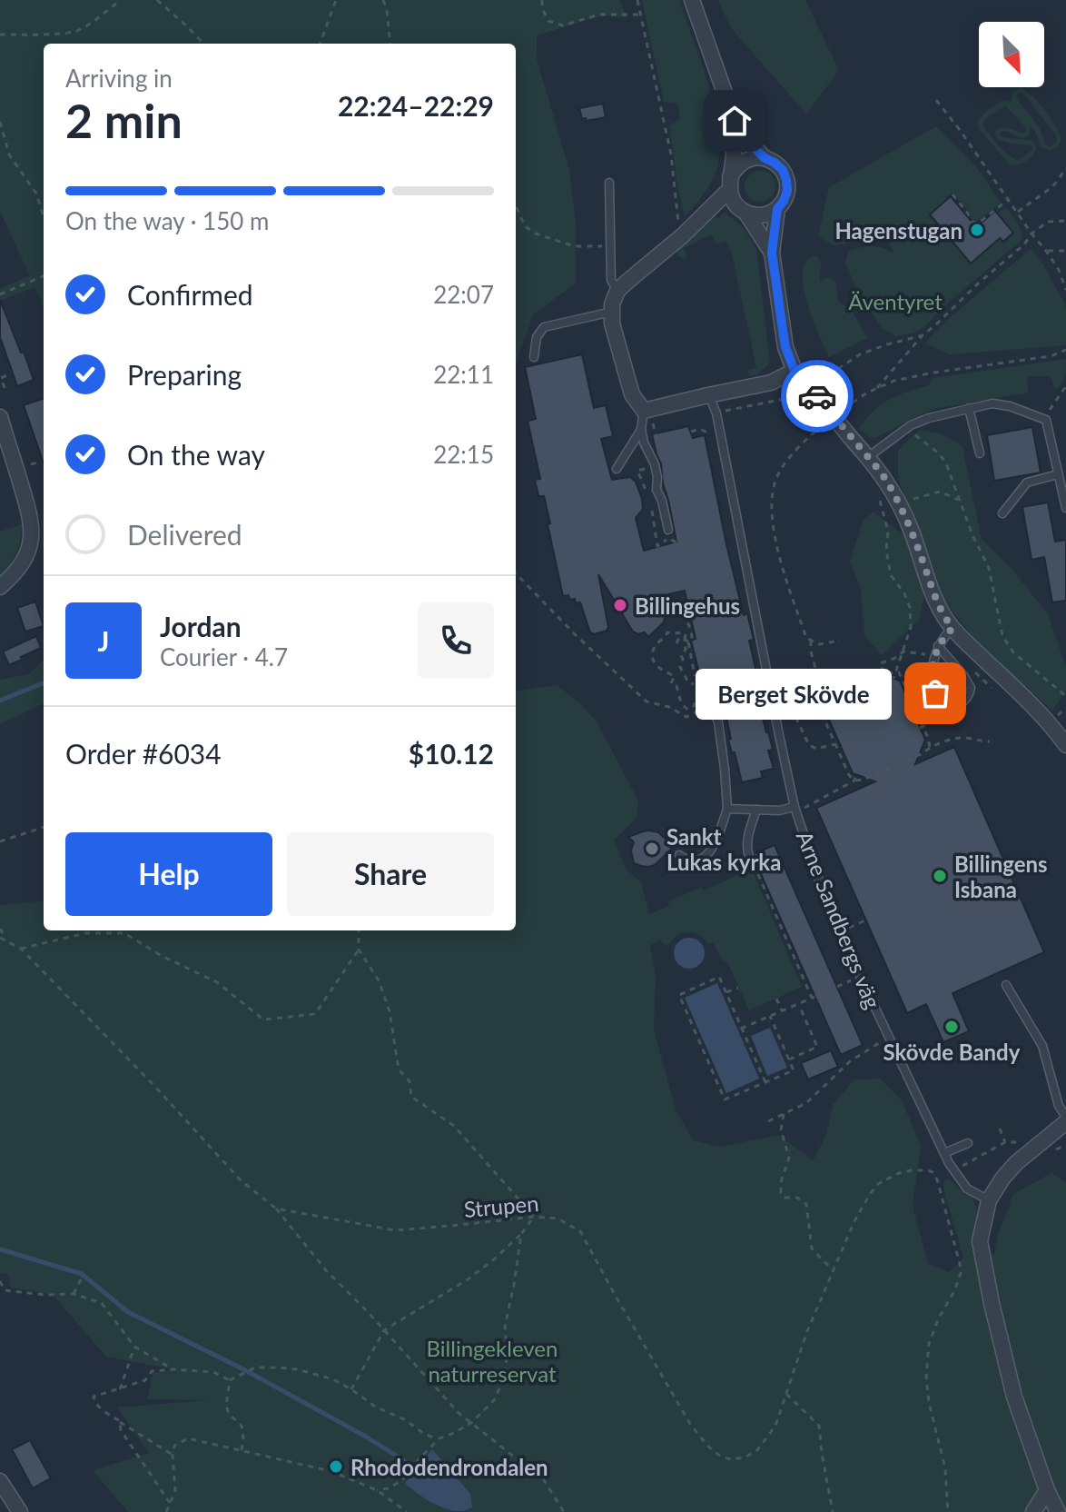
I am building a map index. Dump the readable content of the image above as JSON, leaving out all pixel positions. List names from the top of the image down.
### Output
{
  "streets": {
    "lane": ["Arne Sandbergs väg"],
    "path": ["Strupen"]
  },
  "parks": ["Äventyret", "Billingekleven naturreservat"],
  "places": [
    "Hagenstugan",
    "Billingehus",
    "Berget Skövde",
    "Sankt Lukas kyrka",
    "Billingens Isbana",
    "Skövde Bandy",
    "Rhododendrondalen"
  ],
  "north": "bottom right",
  "page": {
    "heading": ["2 min", "Arriving in", "22:24–22:29"],
    "panel": [
      "Jordan",
      "Courier · 4.7",
      "Order #6034",
      "$10.12"
    ],
    "bar": "On the way · 150 m",
    "list": [
      ["Confirmed", "22:07"],
      ["Preparing", "22:11"],
      ["On the way", "22:15"],
      "Delivered"
    ],
    "round": "J",
    "bubble": "Berget Skövde",
    "buttons": ["Help", "Share"]
  }
}
